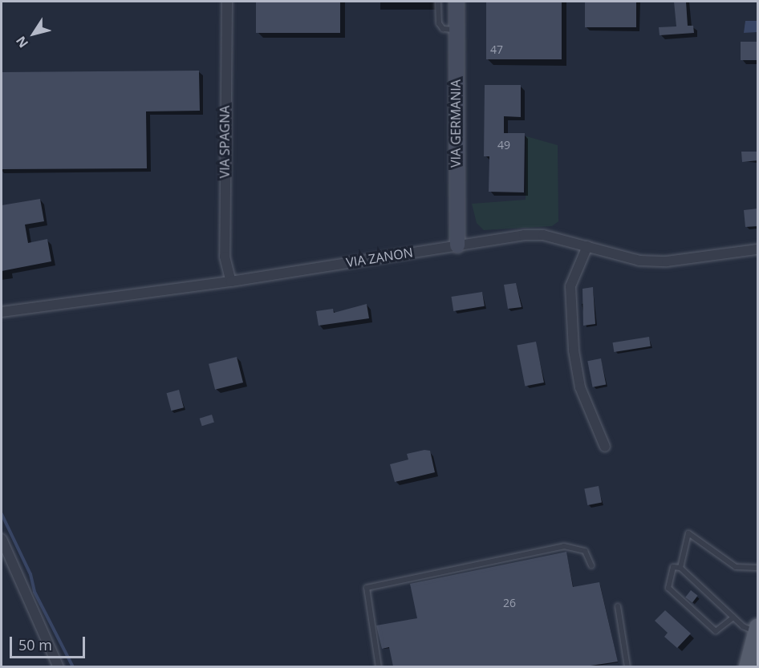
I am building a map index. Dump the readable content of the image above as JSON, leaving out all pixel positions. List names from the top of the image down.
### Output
{
  "streets": {
    "street": ["VIA GERMANIA", "VIA SPAGNA", "VIA ZANON"]
  },
  "crossings": [
    ["VIA GERMANIA", "VIA ZANON"],
    ["VIA SPAGNA", "VIA ZANON"]
  ],
  "house_numbers": ["47", "49", "26"],
  "scale_bar": "50 m",
  "north": "bottom left"
}
